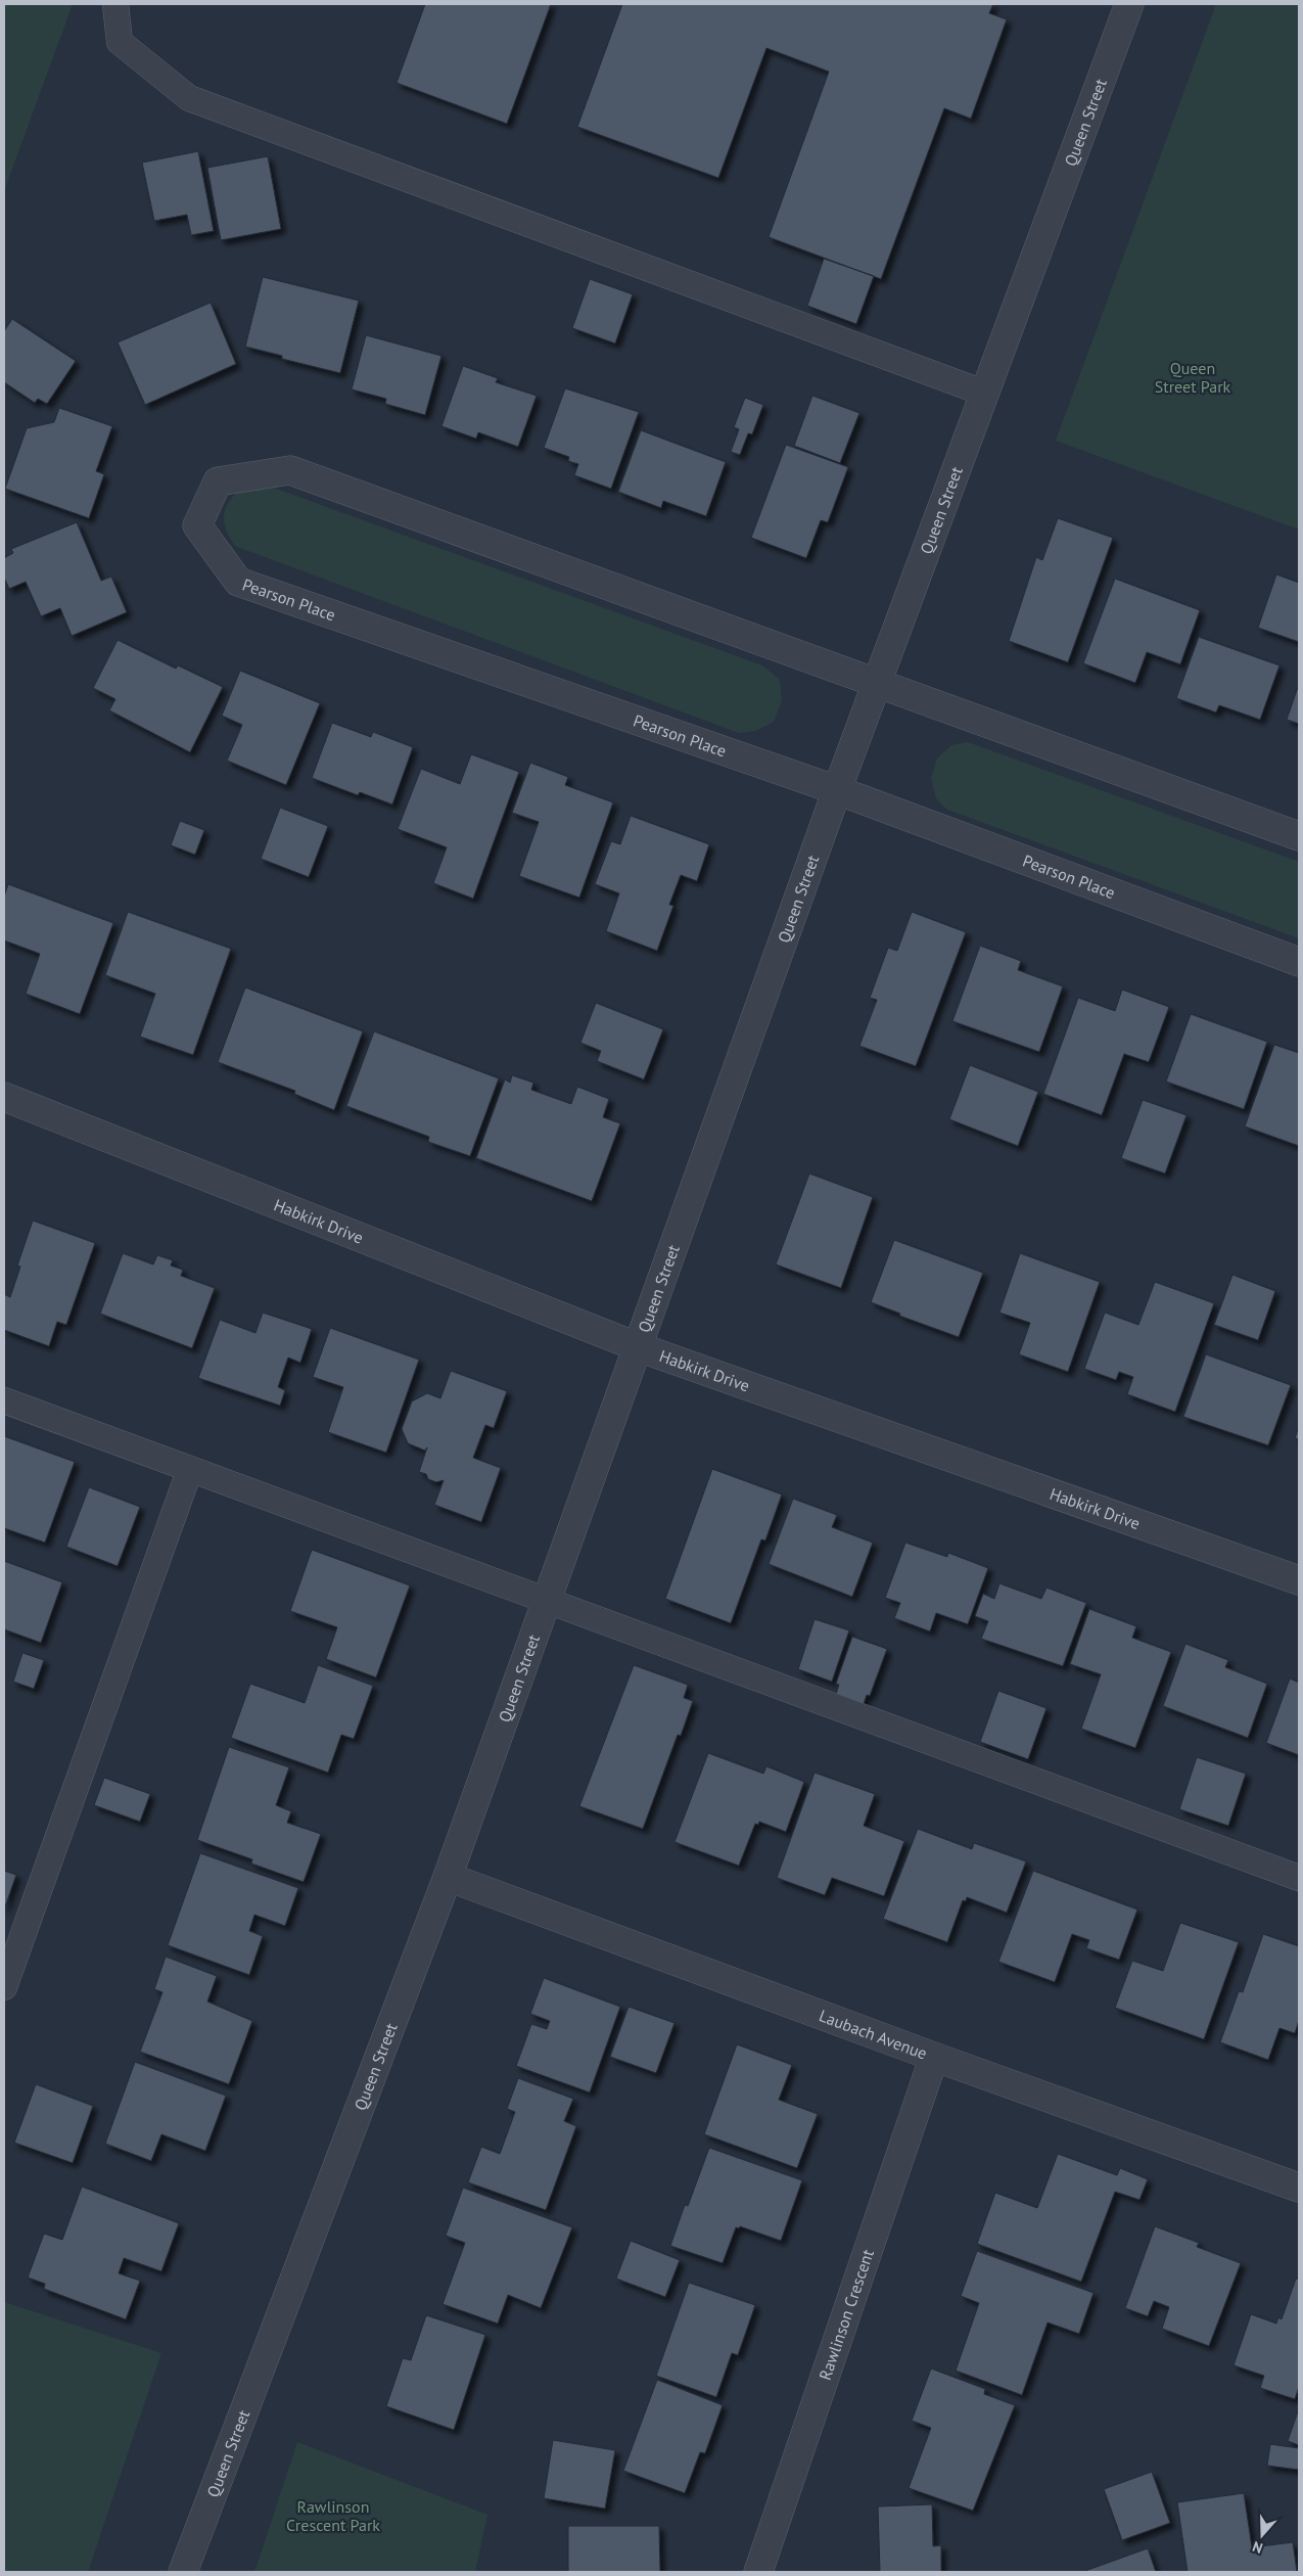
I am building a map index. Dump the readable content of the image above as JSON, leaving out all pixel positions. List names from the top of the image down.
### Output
{
  "streets": {
    "street": [
      "Queen Street",
      "Pearson Place",
      "Habkirk Drive",
      "Laubach Avenue",
      "Rawlinson Crescent"
    ]
  },
  "crossings": [
    ["Queen Street", "Pearson Place"],
    ["Queen Street", "Habkirk Drive"],
    ["Queen Street", "Laubach Avenue"],
    ["Laubach Avenue", "Rawlinson Crescent"]
  ],
  "parks": ["Queen Street Park", "Rawlinson Crescent Park"],
  "north": "bottom"
}
